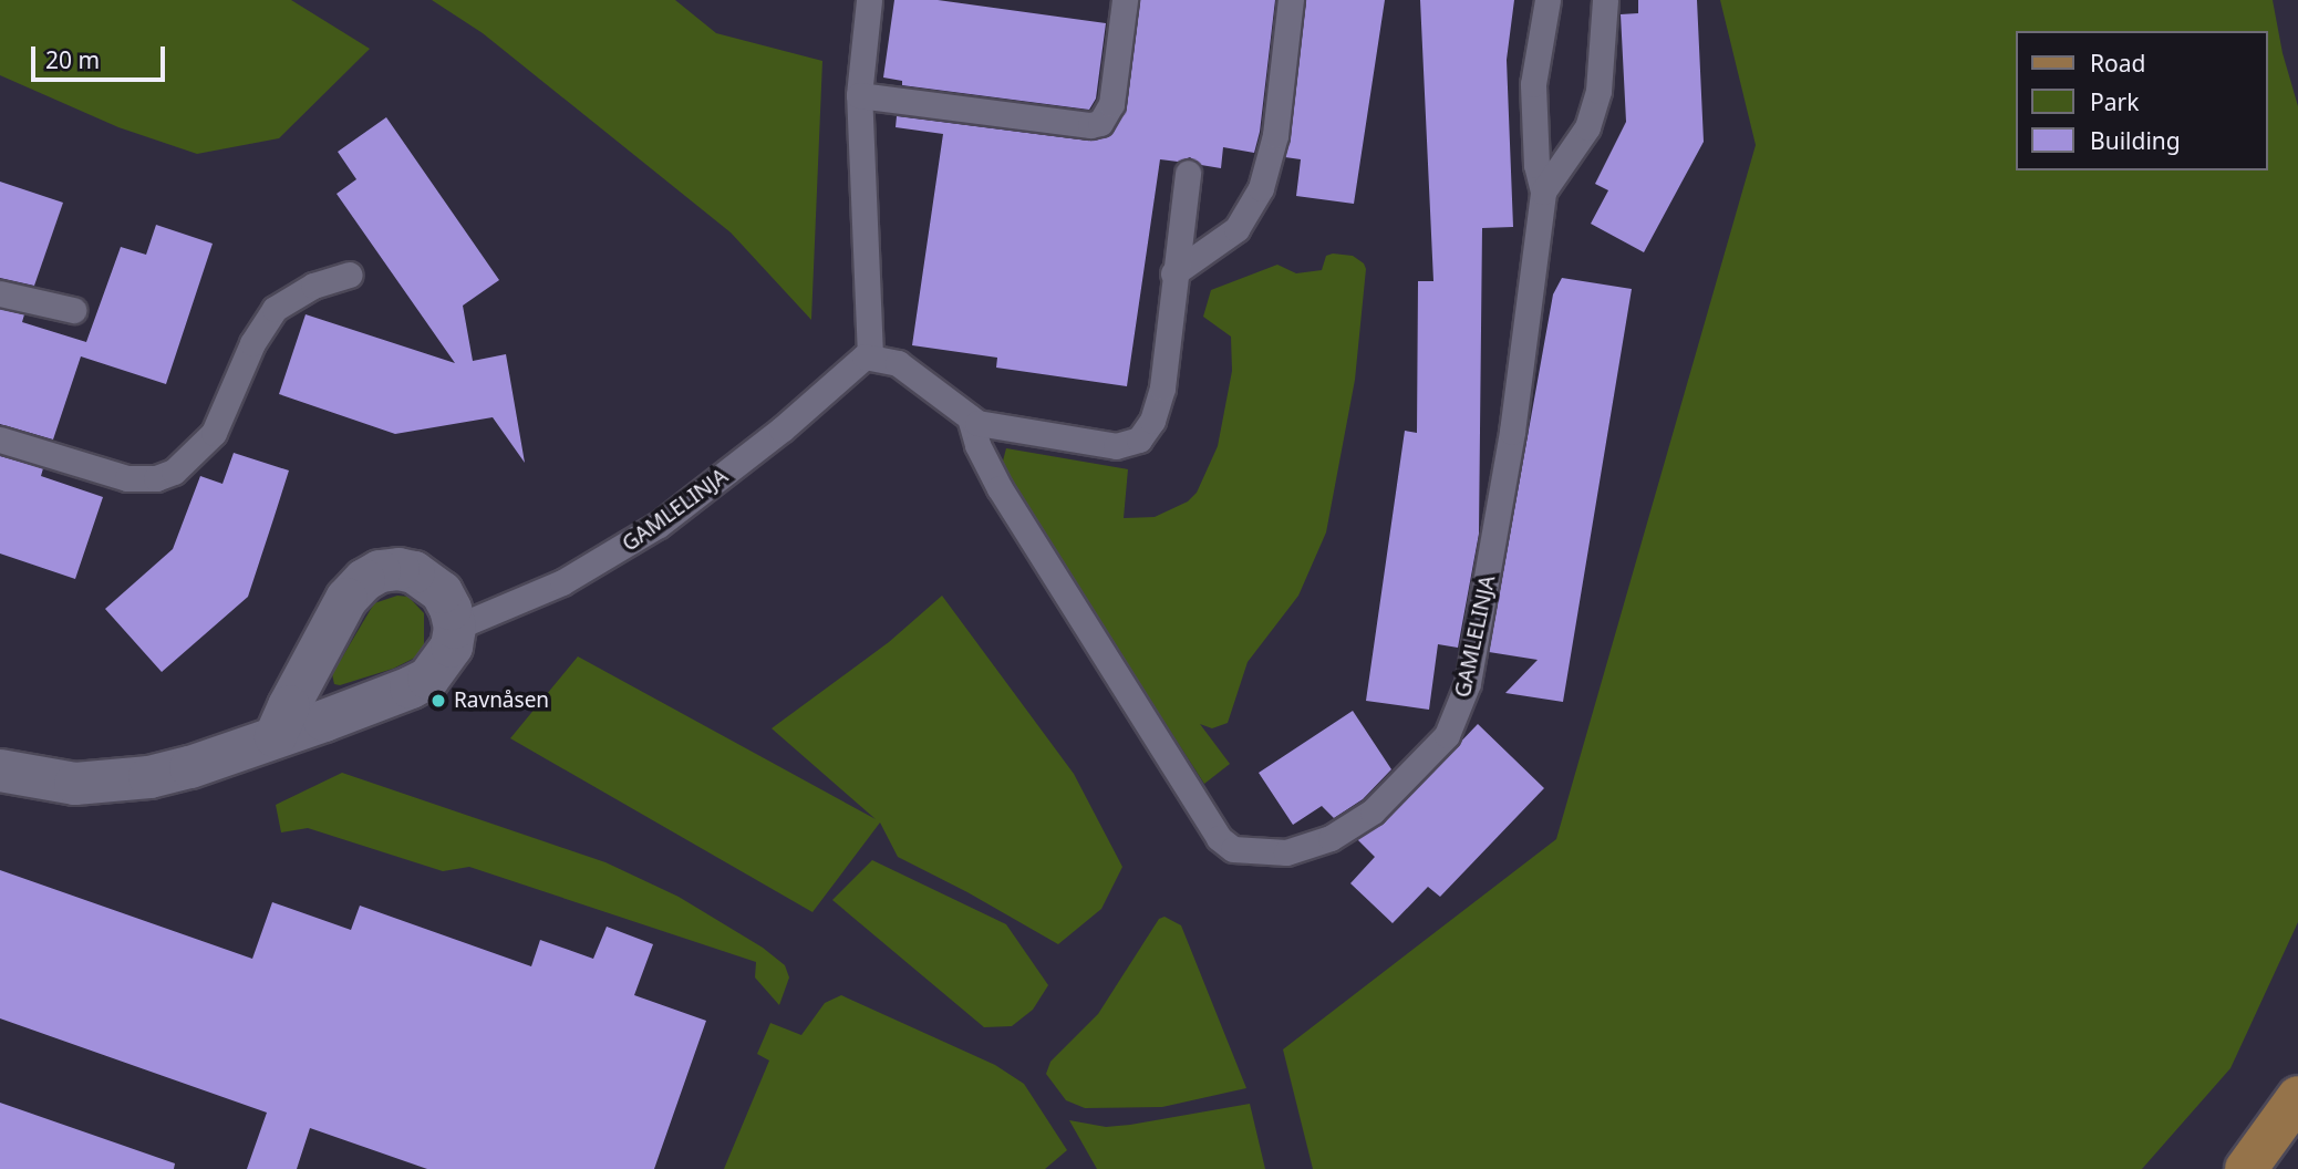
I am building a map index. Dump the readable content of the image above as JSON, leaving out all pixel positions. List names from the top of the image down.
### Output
{
  "streets": {
    "lane": ["GAMLELINJA"]
  },
  "places": ["Ravnåsen"],
  "legend": ["Road", "Park", "Building"],
  "scale_bar": "20 m"
}
